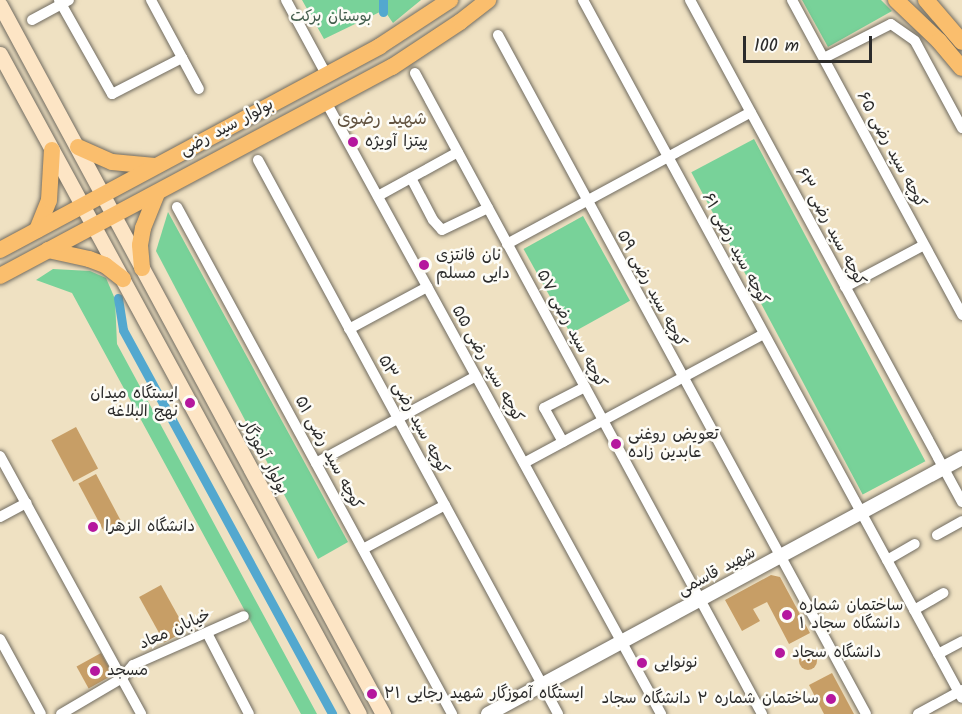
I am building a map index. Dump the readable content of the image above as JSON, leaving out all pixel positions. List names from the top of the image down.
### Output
{
  "streets": {
    "main road": ["بولوار سید رضی", "بولوار آموزگار"],
    "street": [
      "کوچه سید رضی ۶۵",
      "کوچه سید رضی ۶۳",
      "کوچه سید رضی ۶۱",
      "کوچه سید رضی ۵۹",
      "کوچه سید رضی ۵۷",
      "کوچه سید رضی ۵۵",
      "کوچه سید رضی ۵۳",
      "کوچه سید رضی ۵۱",
      "شهید قاسمی",
      "خیابان معاد"
    ]
  },
  "crossings": [
    ["بولوار سید رضی", "کوچه سید رضی ۵۵"],
    ["بولوار سید رضی", "بولوار آموزگار"],
    ["کوچه سید رضی ۶۳", "شهید قاسمی"],
    ["کوچه سید رضی ۶۱", "شهید قاسمی"],
    ["کوچه سید رضی ۵۹", "شهید قاسمی"],
    ["کوچه سید رضی ۵۷", "شهید قاسمی"],
    ["کوچه سید رضی ۵۵", "شهید قاسمی"],
    ["کوچه سید رضی ۵۳", "شهید قاسمی"]
  ],
  "districts": ["شهید رضوی"],
  "parks": ["بوستان برکت"],
  "places": [
    "پیتزا آویژه",
    "نان فانتزی دایی مسلم",
    "ایستگاه میدان نهج البلاغه",
    "تعویض روغنی عابدین زاده",
    "دانشگاه الزهرا",
    "ساختمان شماره ۱ دانشگاه سجاد",
    "دانشگاه سجاد",
    "نونوایی",
    "مسجد",
    "ایستگاه آموزگار شهید رجایی ۲۱",
    "ساختمان شماره ۲ دانشگاه سجاد"
  ],
  "scale_bar": "100 m"
}
